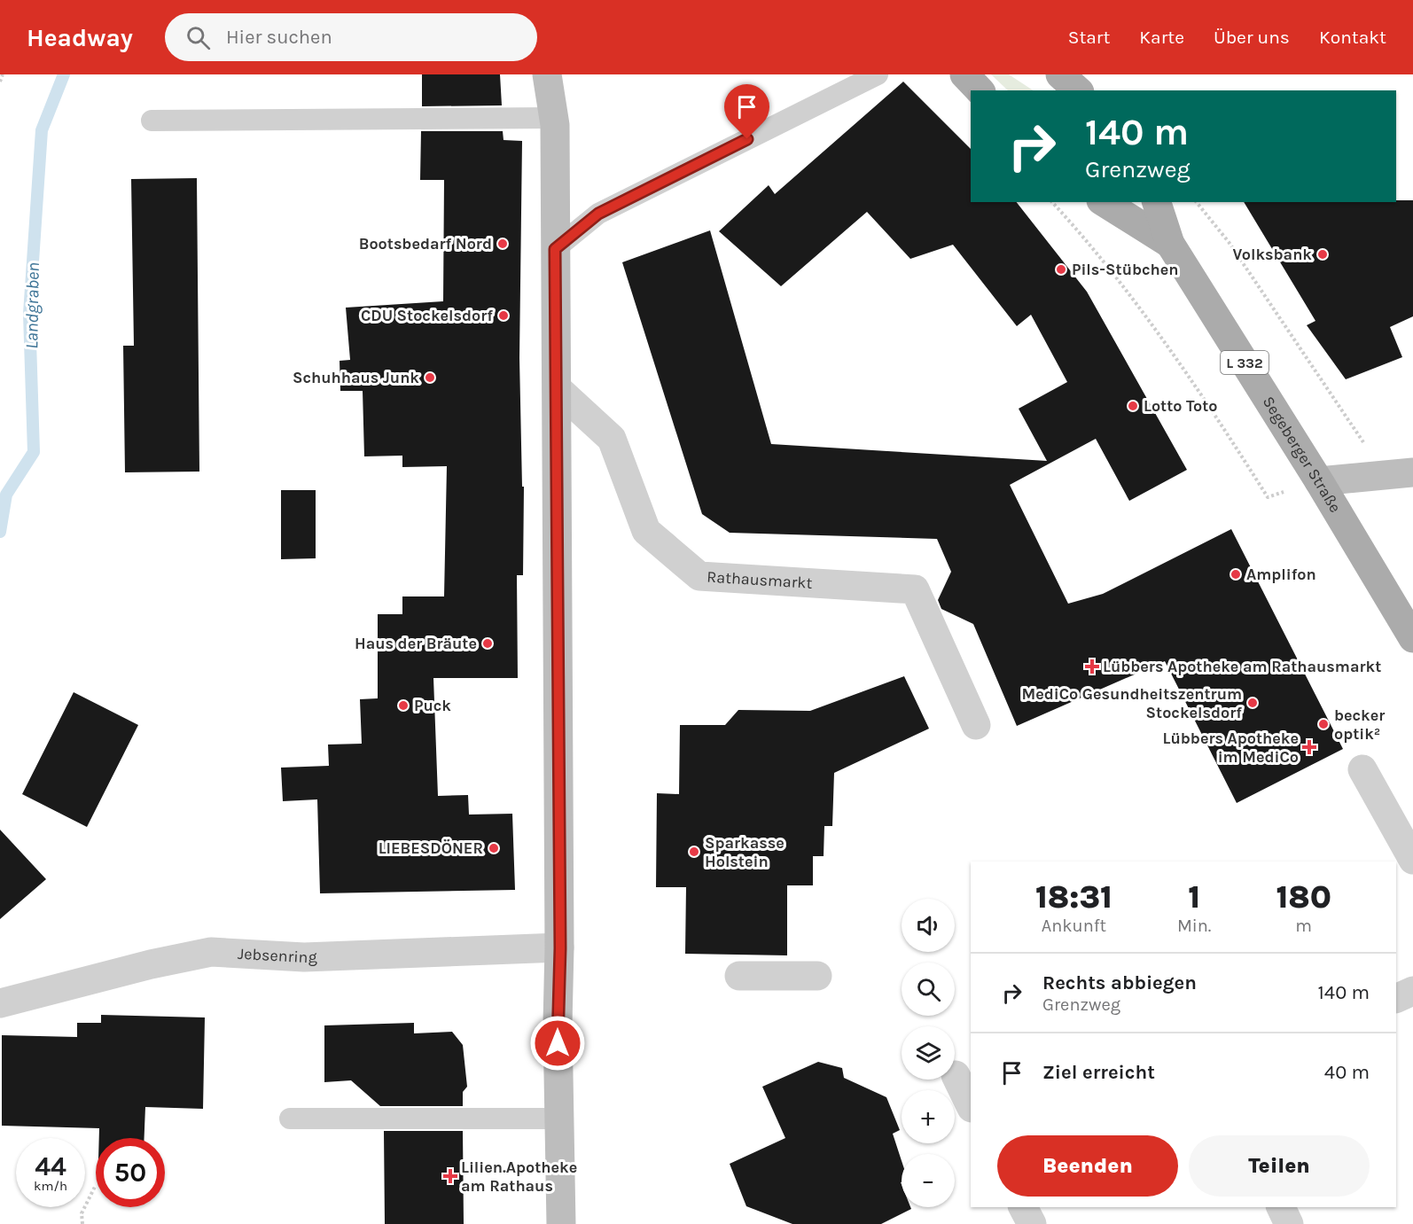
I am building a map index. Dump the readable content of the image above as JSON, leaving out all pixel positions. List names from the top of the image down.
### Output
{
  "streets": {
    "main road": ["L 332", "Segeberger Straße"],
    "street": ["Rathausmarkt", "Jebsenring"]
  },
  "water": ["Landgraben"],
  "places": {
    "other": [
      "Bootsbedarf Nord",
      "Volksbank",
      "Pils-Stübchen",
      "CDU Stockelsdorf",
      "Schuhhaus Junk",
      "Lotto Toto",
      "Amplifon",
      "Haus der Bräute",
      "MediCo Gesundheitszentrum Stockelsdorf",
      "Puck",
      "becker optik²",
      "LIEBESDÖNER",
      "Sparkasse Holstein"
    ],
    "health": ["Lübbers Apotheke am Rathausmarkt", "Lübbers Apotheke im MediCo", "Lilien.Apotheke am Rathaus"]
  },
  "page": {
    "header": "Headway",
    "search": "Hier suchen",
    "nav": [
      "Start",
      "Karte",
      "Über uns",
      "Kontakt"
    ],
    "turn": ["140 m", "Grenzweg"],
    "eta": [
      "18:31",
      "Ankunft",
      "1",
      "Min.",
      "180",
      "m"
    ],
    "map_buttons": ["+", "−"],
    "list": [
      {
        "name": "Rechts abbiegen",
        "note": "Grenzweg",
        "value": "140 m"
      },
      {
        "name": "Ziel erreicht",
        "value": "40 m"
      }
    ],
    "buttons": ["Beenden", "Teilen"],
    "speed": "44 km/h",
    "limit": "50"
  }
}
